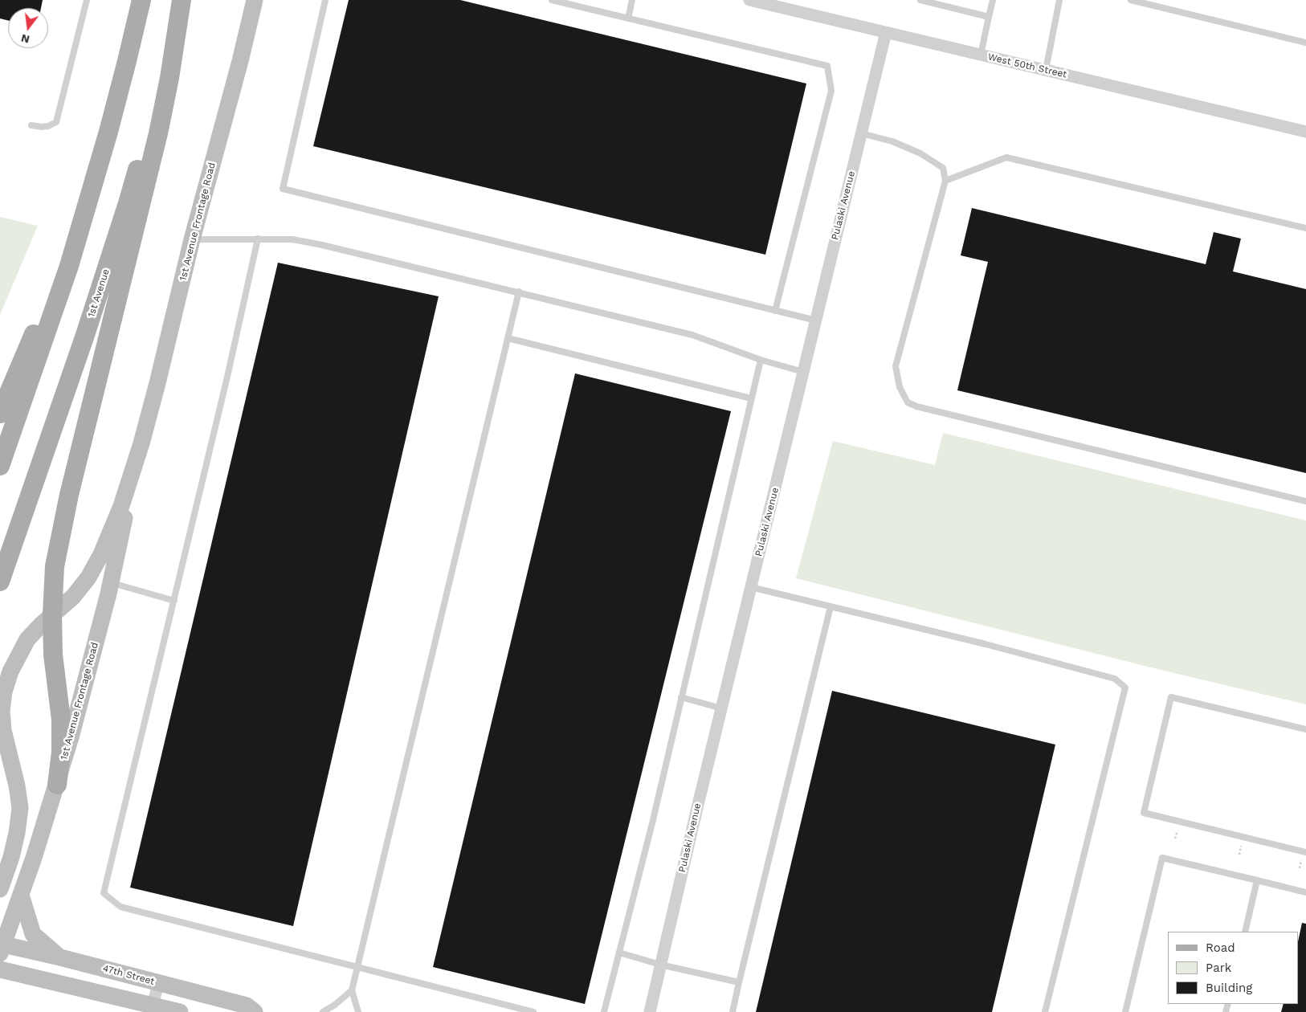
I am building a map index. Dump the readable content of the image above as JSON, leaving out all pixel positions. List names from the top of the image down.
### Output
{
  "streets": {
    "main road": ["1st Avenue"],
    "street": [
      "West 50th Street",
      "Pulaski Avenue",
      "1st Avenue Frontage Road",
      "47th Street"
    ]
  },
  "crossings": [
    ["West 50th Street", "Pulaski Avenue"],
    ["1st Avenue Frontage Road", "47th Street"]
  ],
  "legend": ["Road", "Park", "Building"],
  "north": "bottom"
}
